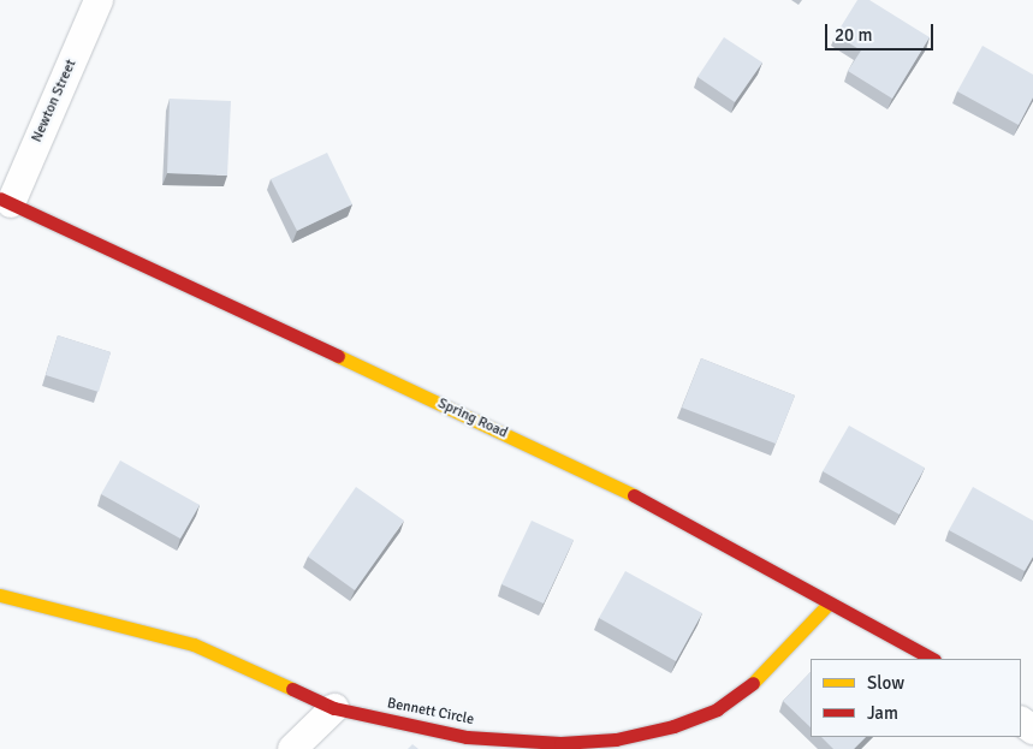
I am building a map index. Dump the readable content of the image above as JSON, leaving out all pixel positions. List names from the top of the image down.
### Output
{
  "streets": {
    "street": ["Newton Street", "Spring Road", "Bennett Circle"]
  },
  "crossings": [
    ["Newton Street", "Spring Road"],
    ["Spring Road", "Bennett Circle"]
  ],
  "legend": ["Slow", "Jam"],
  "scale_bar": "20 m"
}
